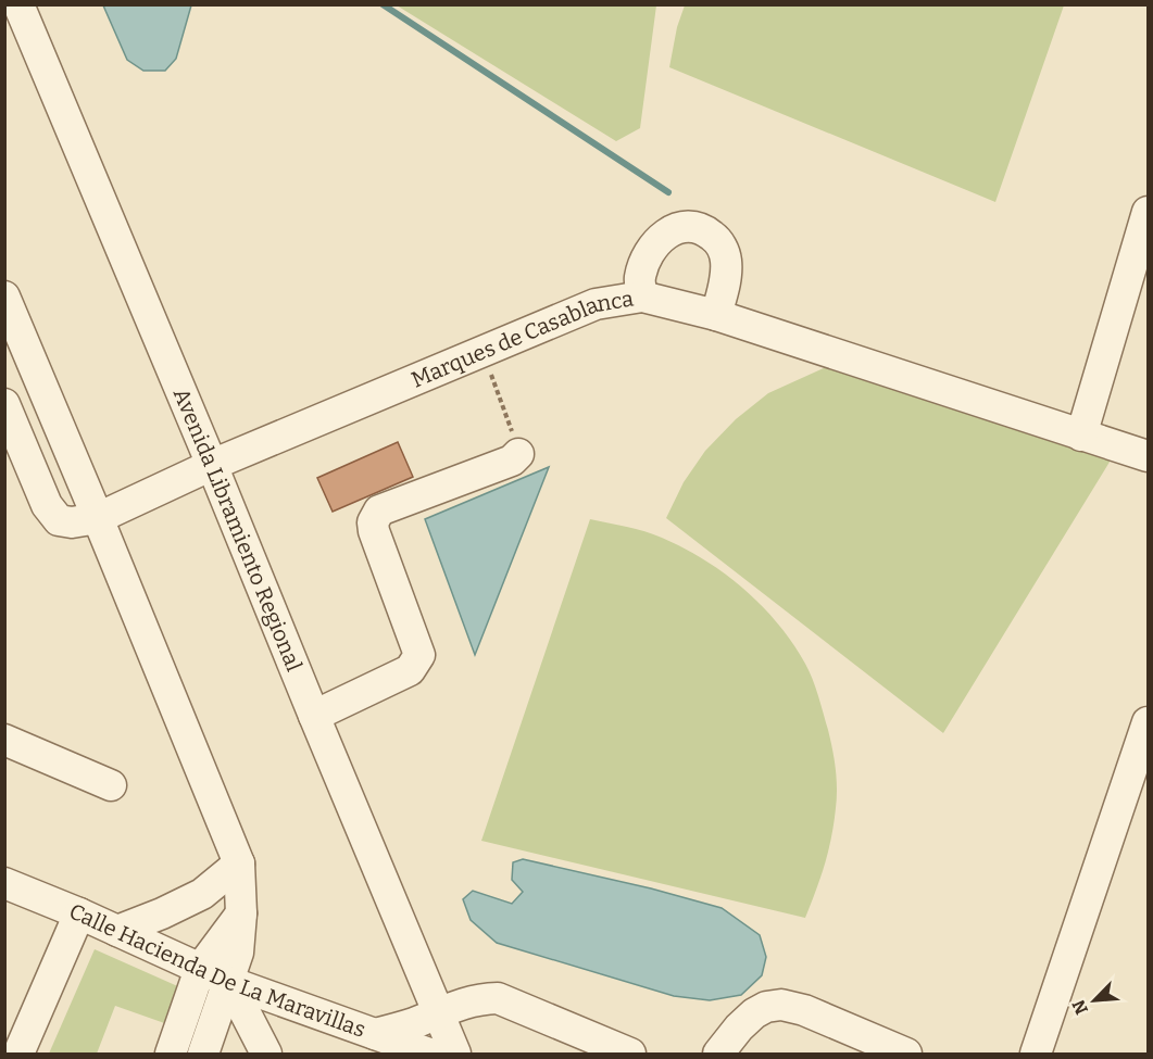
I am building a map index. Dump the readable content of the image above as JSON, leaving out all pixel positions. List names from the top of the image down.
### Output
{
  "streets": {
    "street": ["Marques de Casablanca", "Avenida Libramiento Regional", "Calle Hacienda De La Maravillas"]
  },
  "crossings": [
    ["Marques de Casablanca", "Avenida Libramiento Regional"]
  ],
  "north": "bottom left"
}
